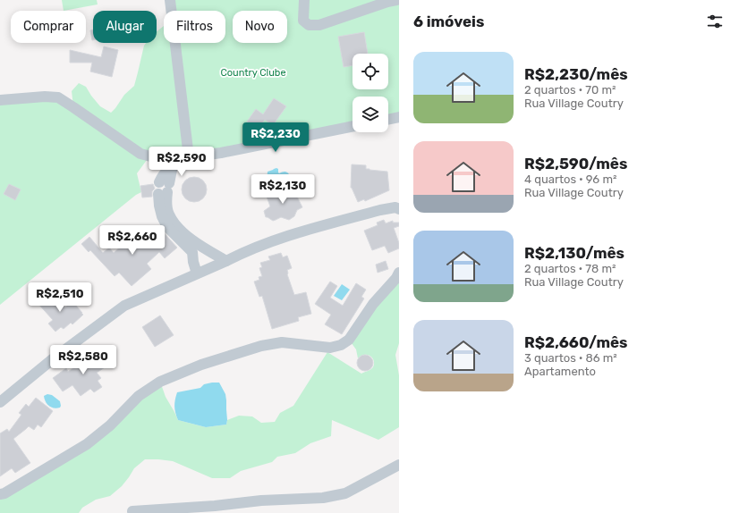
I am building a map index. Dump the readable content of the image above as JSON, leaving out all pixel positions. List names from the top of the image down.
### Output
{
  "parks": ["Country Clube"],
  "page": {
    "heading": "6 imóveis",
    "chip": [
      "Comprar",
      "Alugar",
      "Filtros",
      "Novo"
    ],
    "list": [
      {
        "name": "R$2,230/mês",
        "note": "2 quartos · 70 m² · Rua Village Coutry"
      },
      {
        "name": "R$2,590/mês",
        "note": "4 quartos · 96 m² · Rua Village Coutry"
      },
      {
        "name": "R$2,130/mês",
        "note": "2 quartos · 78 m² · Rua Village Coutry"
      },
      {
        "name": "R$2,660/mês",
        "note": "3 quartos · 86 m² · Apartamento"
      }
    ],
    "price": [
      "R$2,230",
      "R$2,590",
      "R$2,130",
      "R$2,660",
      "R$2,510",
      "R$2,580"
    ]
  }
}
